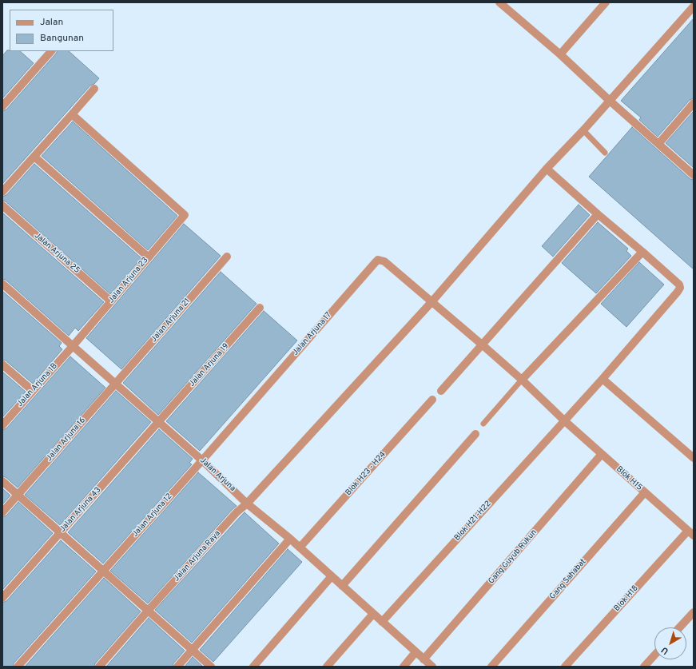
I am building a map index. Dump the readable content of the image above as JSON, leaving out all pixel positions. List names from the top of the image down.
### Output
{
  "streets": {
    "street": [
      "Jalan Arjuna 25",
      "Jalan Arjuna 23",
      "Jalan Arjuna 21",
      "Jalan Arjuna 17",
      "Jalan Arjuna 19",
      "Jalan Arjuna 1B",
      "Jalan Arjuna 16",
      "Blok H23 - H24",
      "Jalan Arjuna",
      "Blok H15",
      "Jalan Arjuna 43",
      "Jalan Arjuna 12",
      "Blok H21-H22",
      "Jalan Arjuna Raya",
      "Gang Guyub Rukun",
      "Gang Sahabat",
      "Blok H18"
    ]
  },
  "crossings": [
    ["Jalan Arjuna 25", "Jalan Arjuna 23"],
    ["Jalan Arjuna 23", "Jalan Arjuna 1B"],
    ["Jalan Arjuna 23", "Jalan Arjuna"],
    ["Jalan Arjuna 21", "Jalan Arjuna 16"],
    ["Jalan Arjuna 21", "Jalan Arjuna"],
    ["Jalan Arjuna 17", "Jalan Arjuna"],
    ["Jalan Arjuna 17", "Blok H15"],
    ["Jalan Arjuna 17", "Jalan Arjuna 12"],
    ["Jalan Arjuna 17", "Jalan Arjuna Raya"],
    ["Jalan Arjuna 19", "Jalan Arjuna"],
    ["Jalan Arjuna 19", "Jalan Arjuna 43"],
    ["Jalan Arjuna 1B", "Jalan Arjuna"],
    ["Jalan Arjuna 16", "Jalan Arjuna"],
    ["Blok H23 - H24", "Jalan Arjuna"],
    ["Jalan Arjuna", "Jalan Arjuna 43"],
    ["Jalan Arjuna", "Jalan Arjuna 12"],
    ["Jalan Arjuna", "Blok H21-H22"],
    ["Jalan Arjuna", "Jalan Arjuna Raya"],
    ["Jalan Arjuna", "Gang Guyub Rukun"],
    ["Blok H15", "Blok H21-H22"],
    ["Blok H15", "Jalan Arjuna Raya"],
    ["Blok H15", "Gang Guyub Rukun"],
    ["Blok H15", "Gang Sahabat"],
    ["Blok H15", "Blok H18"]
  ],
  "legend": ["Jalan", "Bangunan"],
  "north": "bottom left"
}
